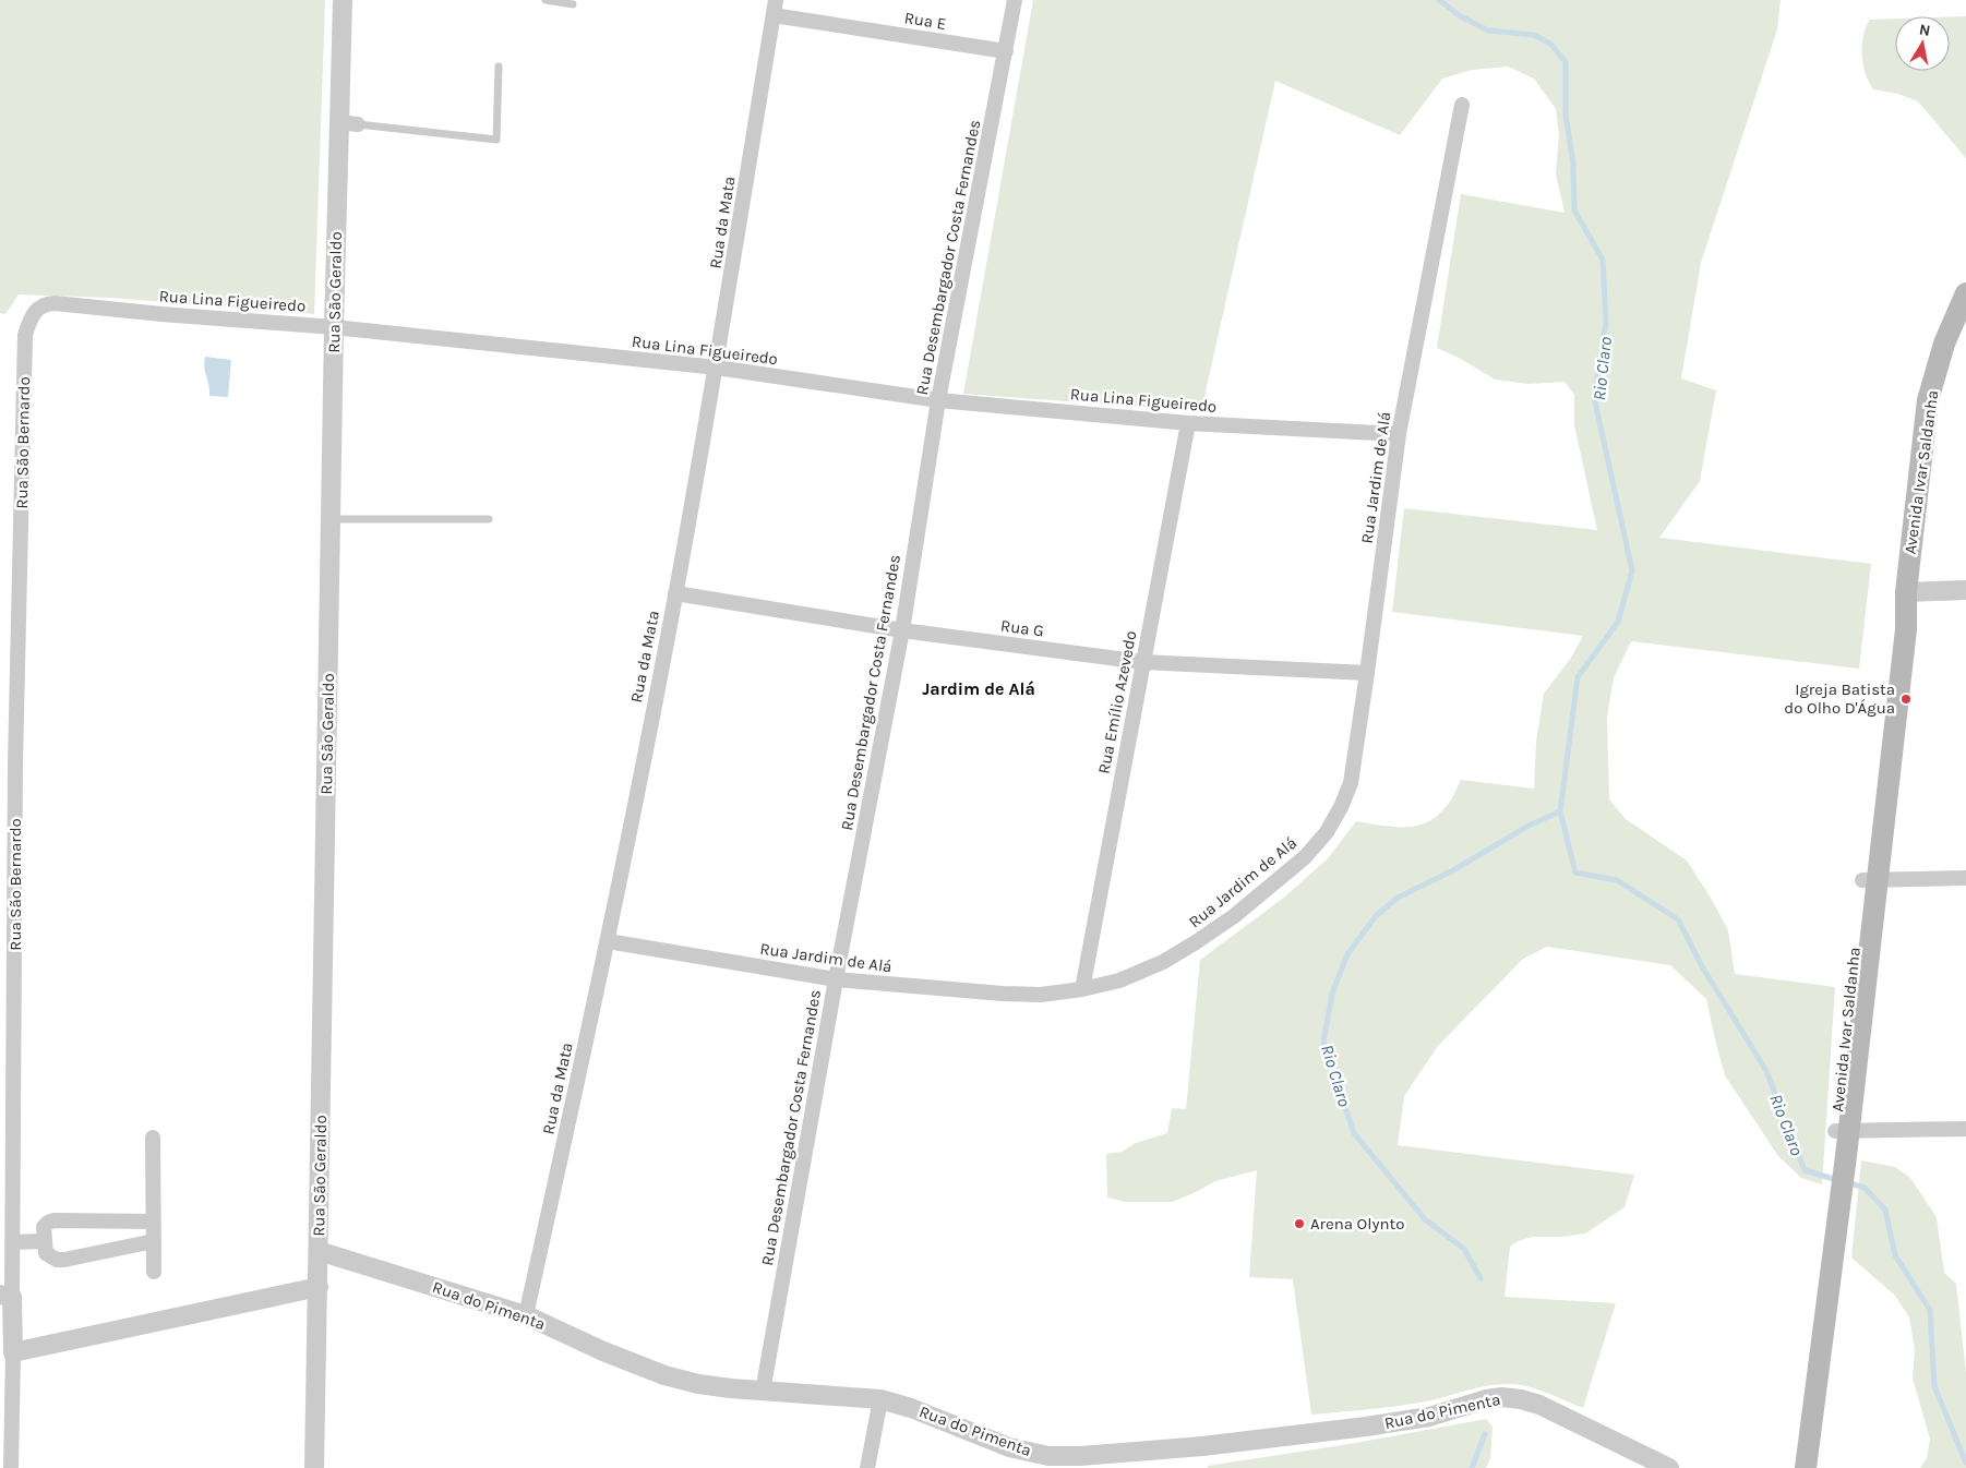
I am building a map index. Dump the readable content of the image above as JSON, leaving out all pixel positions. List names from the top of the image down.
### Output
{
  "streets": {
    "main road": ["Avenida Ivar Saldanha"],
    "street": [
      "Rua E",
      "Rua da Mata",
      "Rua Desembargador Costa Fernandes",
      "Rua São Geraldo",
      "Rua Lina Figueiredo",
      "Rua São Bernardo",
      "Rua Jardim de Alá",
      "Rua G",
      "Rua Emílio Azevedo",
      "Rua do Pimenta"
    ]
  },
  "crossings": [
    ["Rua E", "Rua da Mata"],
    ["Rua E", "Rua Desembargador Costa Fernandes"],
    ["Rua da Mata", "Rua Lina Figueiredo"],
    ["Rua da Mata", "Rua Jardim de Alá"],
    ["Rua da Mata", "Rua G"],
    ["Rua da Mata", "Rua do Pimenta"],
    ["Rua Desembargador Costa Fernandes", "Rua Lina Figueiredo"],
    ["Rua Desembargador Costa Fernandes", "Rua Jardim de Alá"],
    ["Rua Desembargador Costa Fernandes", "Rua G"],
    ["Rua Desembargador Costa Fernandes", "Rua do Pimenta"],
    ["Rua São Geraldo", "Rua Lina Figueiredo"],
    ["Rua São Geraldo", "Rua do Pimenta"],
    ["Rua Lina Figueiredo", "Rua São Bernardo"],
    ["Rua Lina Figueiredo", "Rua Jardim de Alá"],
    ["Rua Lina Figueiredo", "Rua Emílio Azevedo"],
    ["Rua Jardim de Alá", "Rua G"],
    ["Rua Jardim de Alá", "Rua Emílio Azevedo"],
    ["Rua G", "Rua Emílio Azevedo"]
  ],
  "districts": ["Jardim de Alá"],
  "water": ["Rio Claro"],
  "places": ["Igreja Batista do Olho D'Água", "Arena Olynto"],
  "north": "top"
}
